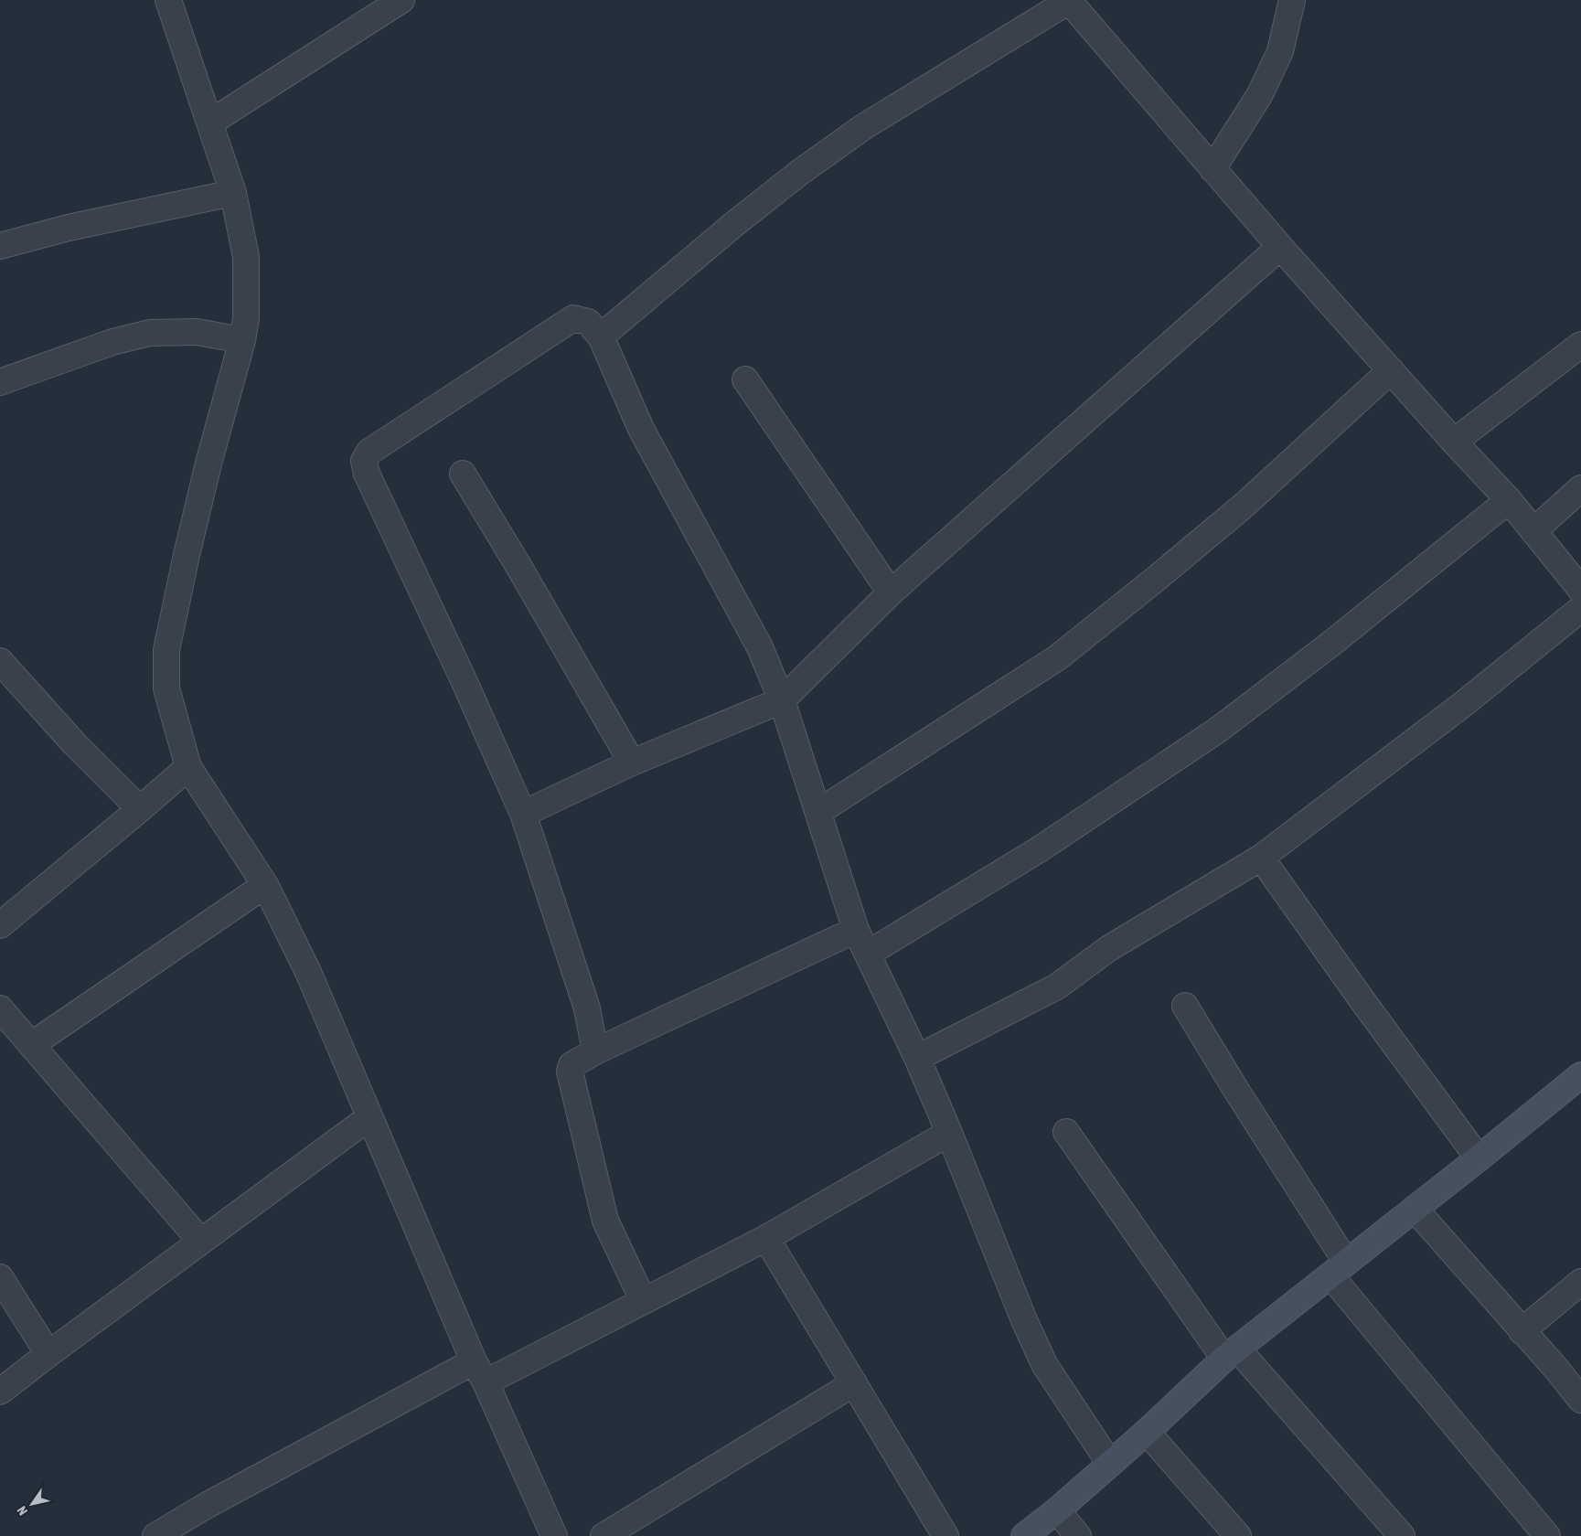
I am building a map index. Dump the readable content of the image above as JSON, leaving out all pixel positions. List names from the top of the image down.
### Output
{
  "north": "bottom left"
}
